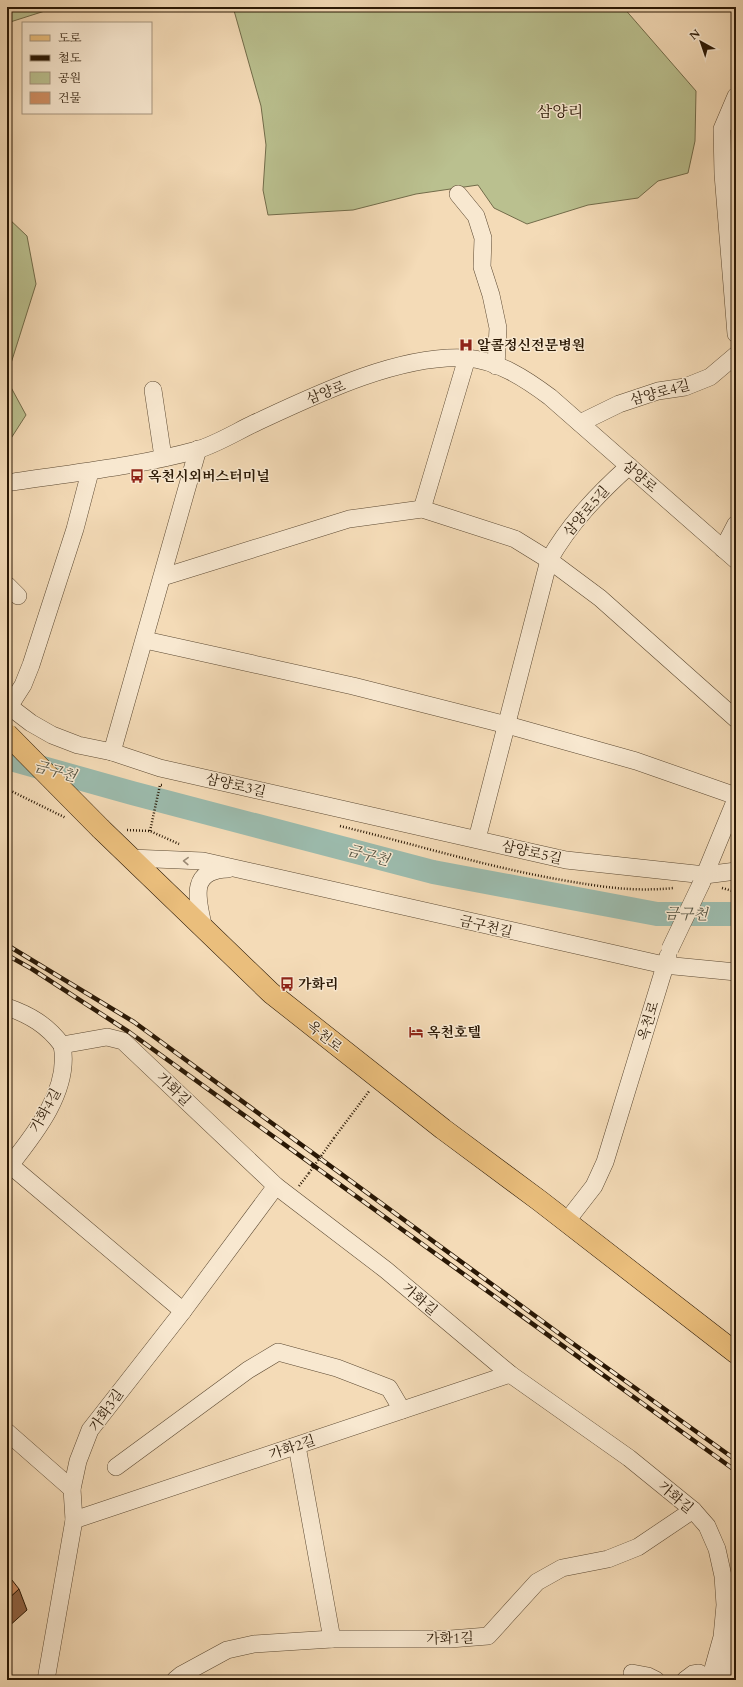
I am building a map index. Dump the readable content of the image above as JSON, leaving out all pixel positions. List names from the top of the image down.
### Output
{
  "streets": {
    "main road": ["옥천로"],
    "street": [
      "삼양로",
      "삼양로4길",
      "삼양로5길",
      "삼양로3길",
      "금구천길",
      "가화길",
      "가화4길",
      "가화3길",
      "가화2길",
      "가화1길"
    ]
  },
  "crossings": [
    ["삼양로", "삼양로4길"],
    ["삼양로", "삼양로5길"],
    ["삼양로5길", "삼양로3길"],
    ["삼양로5길", "옥천로"],
    ["금구천길", "옥천로"],
    ["가화길", "가화4길"],
    ["가화길", "가화3길"],
    ["가화길", "가화2길"],
    ["가화길", "가화1길"],
    ["가화3길", "가화2길"]
  ],
  "districts": ["삼양리"],
  "water": ["금구천"],
  "places": {
    "hospital": ["알콜정신전문병원"],
    "bus stop": ["옥천시외버스터미널", "가화리"],
    "hotel": ["옥천호텔"]
  },
  "legend": [
    "도로",
    "철도",
    "공원",
    "건물"
  ],
  "north": "top left"
}
